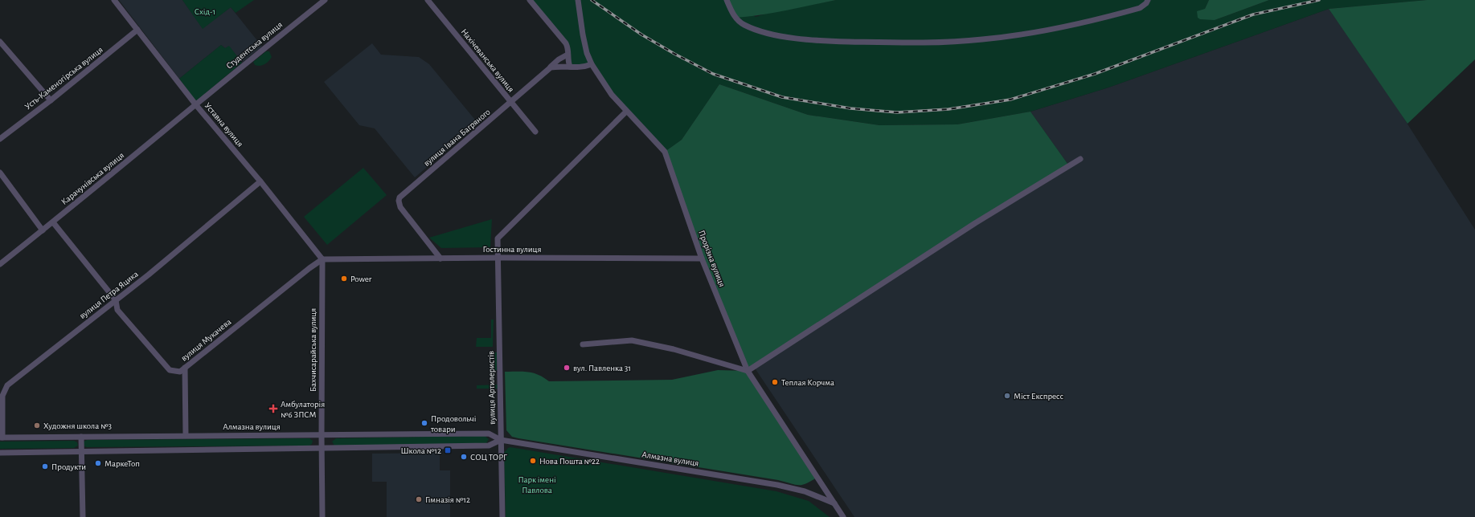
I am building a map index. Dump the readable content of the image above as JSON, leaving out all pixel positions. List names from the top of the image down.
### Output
{
  "streets": {
    "street": [
      "Студентська вулиця",
      "Нахічеванська вулиця",
      "Усть-Каменогірська вулиця",
      "Уставна вулиця",
      "вулиця Івана Багряного",
      "Карачунівська вулиця",
      "Гостинна вулиця",
      "Прорізна вулиця",
      "вулиця Петра Яцика",
      "вулиця Мукачева",
      "Бахчисарайська вулиця",
      "вулиця Артилеристів",
      "Алмазна вулиця"
    ]
  },
  "crossings": [
    ["Студентська вулиця", "Уставна вулиця"],
    ["Студентська вулиця", "Карачунівська вулиця"],
    ["Нахічеванська вулиця", "вулиця Івана Багряного"],
    ["Усть-Каменогірська вулиця", "Уставна вулиця"],
    ["Уставна вулиця", "Карачунівська вулиця"],
    ["Уставна вулиця", "Гостинна вулиця"],
    ["Уставна вулиця", "вулиця Петра Яцика"],
    ["Уставна вулиця", "вулиця Мукачева"],
    ["Уставна вулиця", "Бахчисарайська вулиця"],
    ["вулиця Івана Багряного", "Гостинна вулиця"],
    ["Карачунівська вулиця", "вулиця Мукачева"],
    ["Гостинна вулиця", "Прорізна вулиця"],
    ["Гостинна вулиця", "вулиця Мукачева"],
    ["Гостинна вулиця", "Бахчисарайська вулиця"],
    ["Гостинна вулиця", "вулиця Артилеристів"],
    ["Прорізна вулиця", "вулиця Артилеристів"],
    ["Прорізна вулиця", "Алмазна вулиця"],
    ["вулиця Петра Яцика", "вулиця Мукачева"],
    ["вулиця Петра Яцика", "Алмазна вулиця"],
    ["вулиця Мукачева", "Бахчисарайська вулиця"],
    ["Бахчисарайська вулиця", "Алмазна вулиця"],
    ["вулиця Артилеристів", "Алмазна вулиця"]
  ],
  "parks": ["Схід-1", "Парк імені Павлова"],
  "places": {
    "other": [
      "Power",
      "вул. Павленка 31",
      "Теплая Корчма",
      "Міст Експресс",
      "Продовольчі товари",
      "Художня школа №3",
      "СОЦ ТОРГ",
      "Нова Пошта №22",
      "МаркеТоп",
      "Продукти",
      "Гімназія №12"
    ],
    "health": ["Амбулаторія №6 ЗПСМ"],
    "transit": ["Школа №12"]
  }
}
